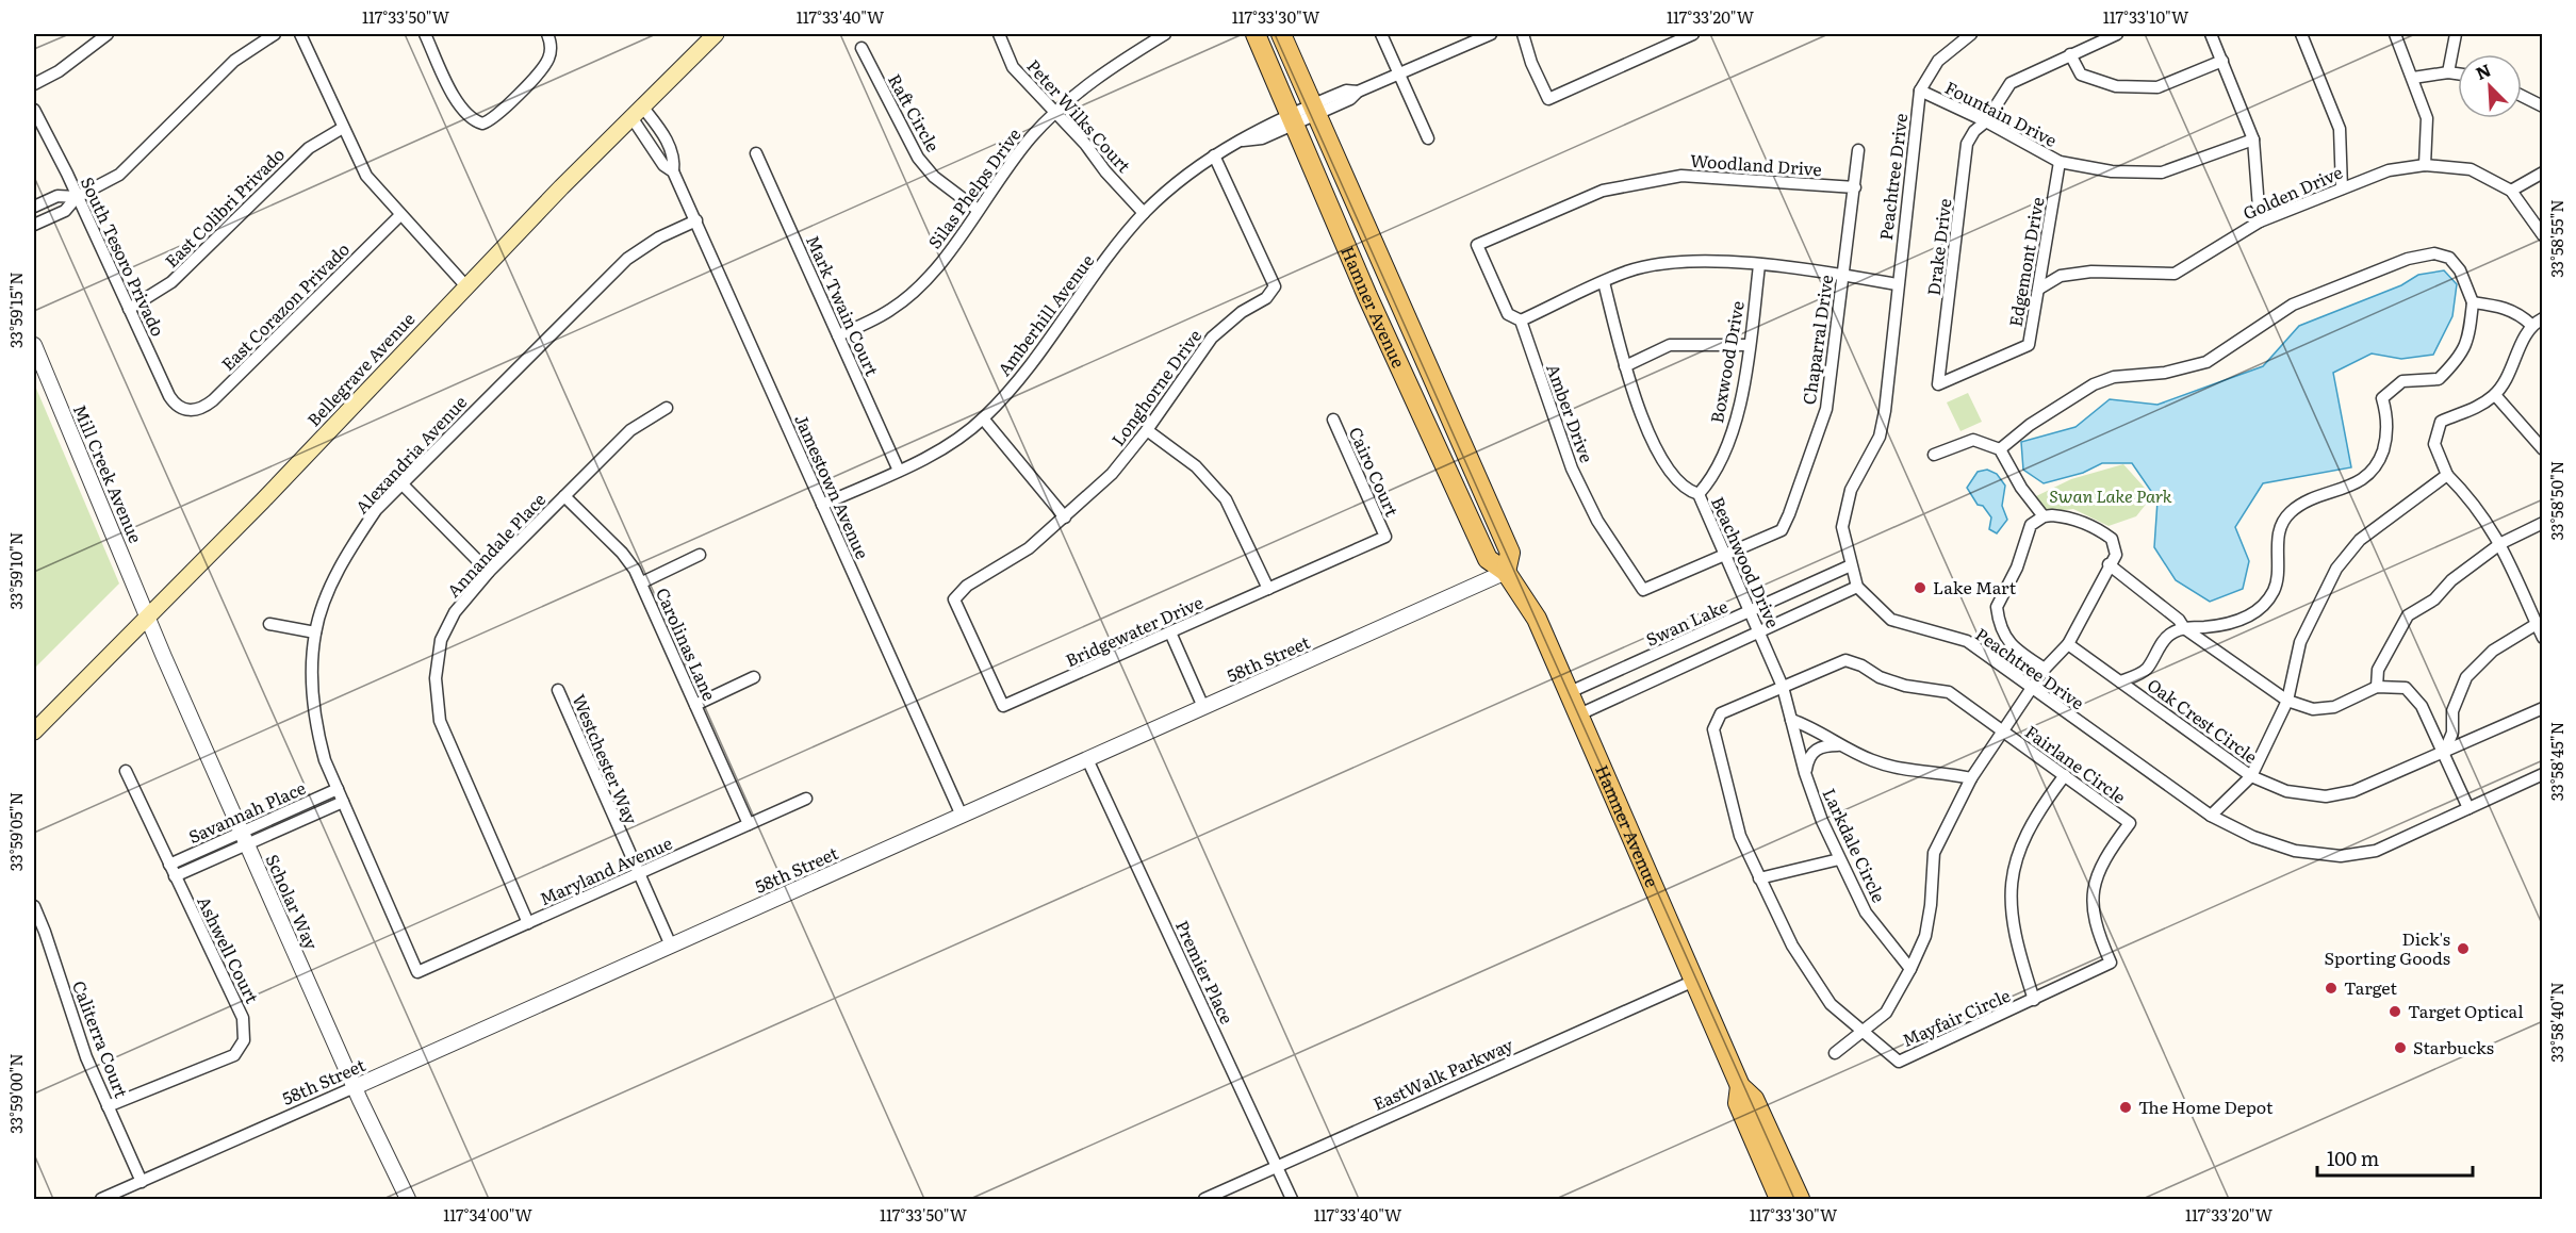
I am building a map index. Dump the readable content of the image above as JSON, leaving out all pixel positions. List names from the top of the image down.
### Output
{
  "streets": {
    "main road": ["Hamner Avenue", "Bellegrave Avenue"],
    "street": [
      "Raft Circle",
      "Fountain Drive",
      "Peter Wilks Court",
      "Woodland Drive",
      "Peachtree Drive",
      "Silas Phelps Drive",
      "Golden Drive",
      "East Colibri Privado",
      "Drake Drive",
      "South Tesoro Privado",
      "Edgemont Drive",
      "Mark Twain Court",
      "East Corazon Privado",
      "Amberhill Avenue",
      "Chaparral Drive",
      "Boxwood Drive",
      "Longhorne Drive",
      "Amber Drive",
      "Alexandria Avenue",
      "Cairo Court",
      "Mill Creek Avenue",
      "Jamestown Avenue",
      "Annandale Place",
      "Beachwood Drive",
      "Swan Lake",
      "Bridgewater Drive",
      "Carolinas Lane",
      "58th Street",
      "Oak Crest Circle",
      "Westchester Way",
      "Fairlane Circle",
      "Savannah Place",
      "Larkdale Circle",
      "Maryland Avenue",
      "Scholar Way",
      "Ashwell Court",
      "Premier Place",
      "Mayfair Circle",
      "Caliterra Court",
      "EastWalk Parkway"
    ]
  },
  "crossings": [
    ["Raft Circle", "Silas Phelps Drive"],
    ["Fountain Drive", "Peachtree Drive"],
    ["Fountain Drive", "Drake Drive"],
    ["Fountain Drive", "Edgemont Drive"],
    ["Peter Wilks Court", "Silas Phelps Drive"],
    ["Peter Wilks Court", "Amberhill Avenue"],
    ["Woodland Drive", "Chaparral Drive"],
    ["Woodland Drive", "Amber Drive"],
    ["Peachtree Drive", "Swan Lake"],
    ["Peachtree Drive", "Mayfair Circle"],
    ["Silas Phelps Drive", "Mark Twain Court"],
    ["Golden Drive", "Edgemont Drive"],
    ["East Colibri Privado", "South Tesoro Privado"],
    ["Drake Drive", "Edgemont Drive"],
    ["South Tesoro Privado", "East Corazon Privado"],
    ["Mark Twain Court", "Amberhill Avenue"],
    ["Hamner Avenue", "Amberhill Avenue"],
    ["Hamner Avenue", "Swan Lake"],
    ["Hamner Avenue", "58th Street"],
    ["Hamner Avenue", "EastWalk Parkway"],
    ["Amberhill Avenue", "Longhorne Drive"],
    ["Amberhill Avenue", "Jamestown Avenue"],
    ["Chaparral Drive", "Amber Drive"],
    ["Chaparral Drive", "Beachwood Drive"],
    ["Boxwood Drive", "Beachwood Drive"],
    ["Bellegrave Avenue", "Mill Creek Avenue"],
    ["Bellegrave Avenue", "Jamestown Avenue"],
    ["Bellegrave Avenue", "Scholar Way"],
    ["Longhorne Drive", "Bridgewater Drive"],
    ["Alexandria Avenue", "Jamestown Avenue"],
    ["Alexandria Avenue", "Savannah Place"],
    ["Alexandria Avenue", "Maryland Avenue"],
    ["Cairo Court", "Bridgewater Drive"],
    ["Mill Creek Avenue", "Scholar Way"],
    ["Jamestown Avenue", "58th Street"],
    ["Annandale Place", "Carolinas Lane"],
    ["Annandale Place", "Maryland Avenue"],
    ["Beachwood Drive", "Swan Lake"],
    ["Beachwood Drive", "Fairlane Circle"],
    ["Beachwood Drive", "Larkdale Circle"],
    ["Carolinas Lane", "Maryland Avenue"],
    ["58th Street", "Westchester Way"],
    ["58th Street", "Scholar Way"],
    ["58th Street", "Premier Place"],
    ["58th Street", "Caliterra Court"],
    ["Oak Crest Circle", "Mayfair Circle"],
    ["Westchester Way", "Maryland Avenue"],
    ["Fairlane Circle", "Larkdale Circle"],
    ["Fairlane Circle", "Mayfair Circle"],
    ["Savannah Place", "Scholar Way"],
    ["Savannah Place", "Ashwell Court"],
    ["Larkdale Circle", "Mayfair Circle"],
    ["Ashwell Court", "Caliterra Court"],
    ["Premier Place", "EastWalk Parkway"]
  ],
  "parks": ["Swan Lake Park"],
  "places": [
    "Lake Mart",
    "Dick's Sporting Goods",
    "Target",
    "Target Optical",
    "Starbucks",
    "The Home Depot"
  ],
  "scale_bar": "100 m",
  "north": "top left",
  "coordinates": [
    "117°33'50\"W",
    "117°33'40\"W",
    "117°33'30\"W",
    "117°33'20\"W",
    "117°33'10\"W",
    "33°58'55\"N",
    "33°59'15\"N",
    "33°58'50\"N",
    "33°59'10\"N",
    "33°58'45\"N",
    "33°59'05\"N",
    "33°58'40\"N",
    "33°59'00\"N",
    "117°34'00\"W"
  ]
}
